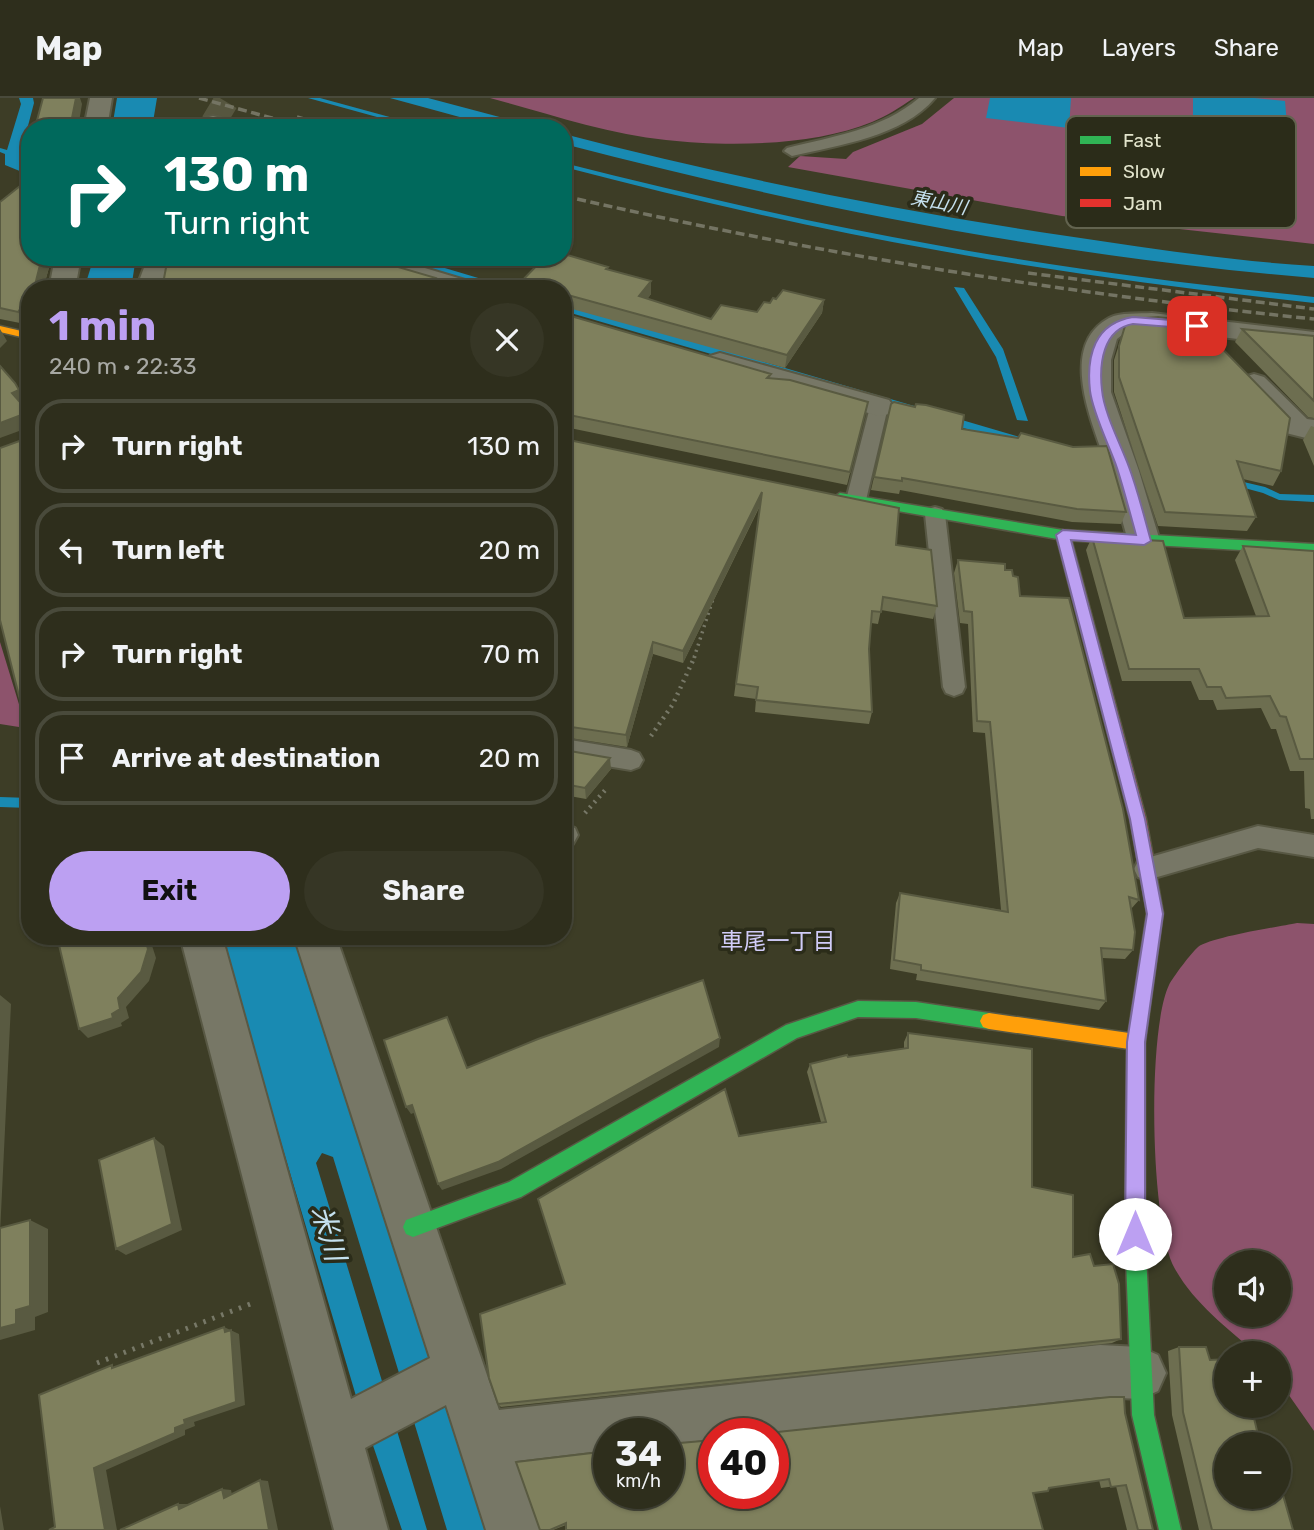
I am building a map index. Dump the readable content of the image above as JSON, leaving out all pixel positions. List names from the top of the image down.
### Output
{
  "districts": ["車尾一丁目"],
  "water": ["東山川", "米川"],
  "legend": ["Fast", "Slow", "Jam"],
  "page": {
    "header": "Map",
    "nav": ["Map", "Layers", "Share"],
    "turn": ["130 m", "Turn right"],
    "heading": ["1 min", "240 m · 22:33"],
    "list": [
      {
        "name": "Turn right",
        "value": "130 m"
      },
      {
        "name": "Turn left",
        "value": "20 m"
      },
      {
        "name": "Turn right",
        "value": "70 m"
      },
      {
        "name": "Arrive at destination",
        "value": "20 m"
      }
    ],
    "buttons": ["Exit", "Share"],
    "map_buttons": ["+", "−"],
    "speed": "34 km/h",
    "limit": "40"
  }
}
